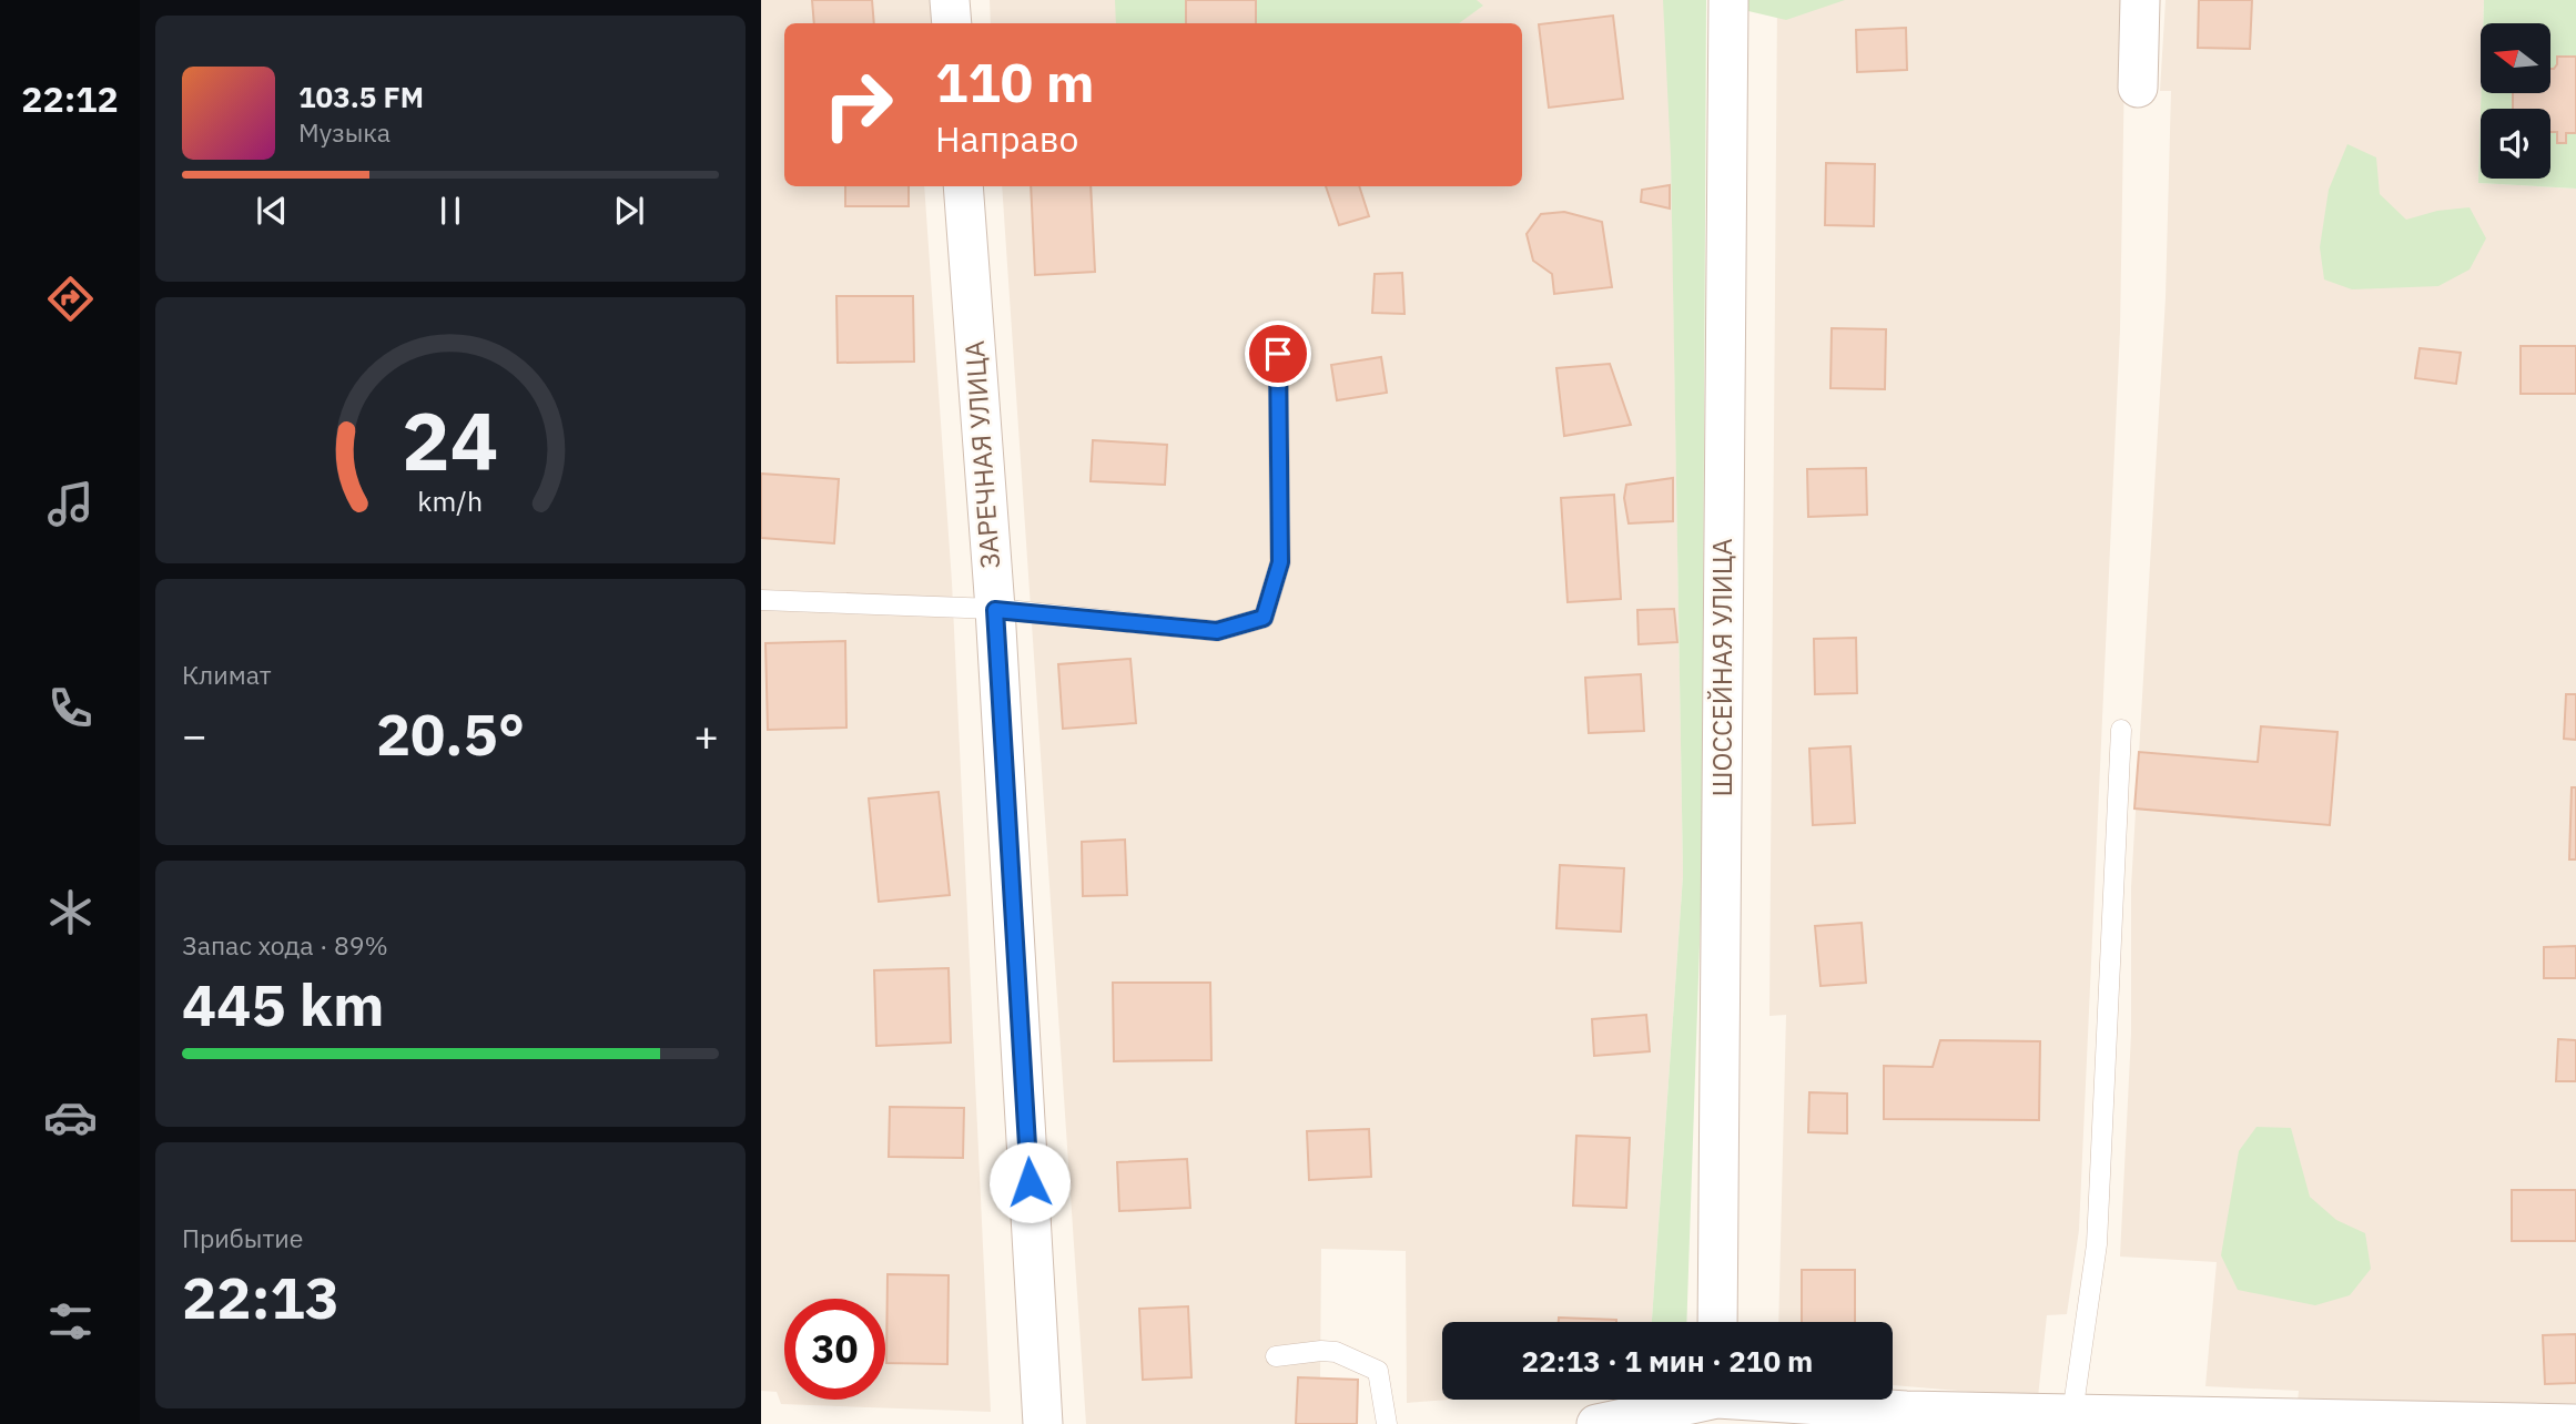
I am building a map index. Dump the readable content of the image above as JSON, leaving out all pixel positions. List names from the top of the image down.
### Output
{
  "streets": {
    "street": ["ЗАРЕЧНАЯ УЛИЦА", "ШОССЕЙНАЯ УЛИЦА"]
  },
  "north": "left",
  "page": {
    "tabs": "22:12",
    "turn": ["110 m", "Направо"],
    "song": ["103.5 FM", "Музыка"],
    "tile": [
      "Климат",
      ["Запас хода · 89%", "445 km"],
      ["Прибытие", "22:13"]
    ],
    "heat": ["−", "20.5°", "+"],
    "limit": "30",
    "trip": "22:13 · 1 мин · 210 m",
    "gauge": ["24", "km/h"]
  }
}
